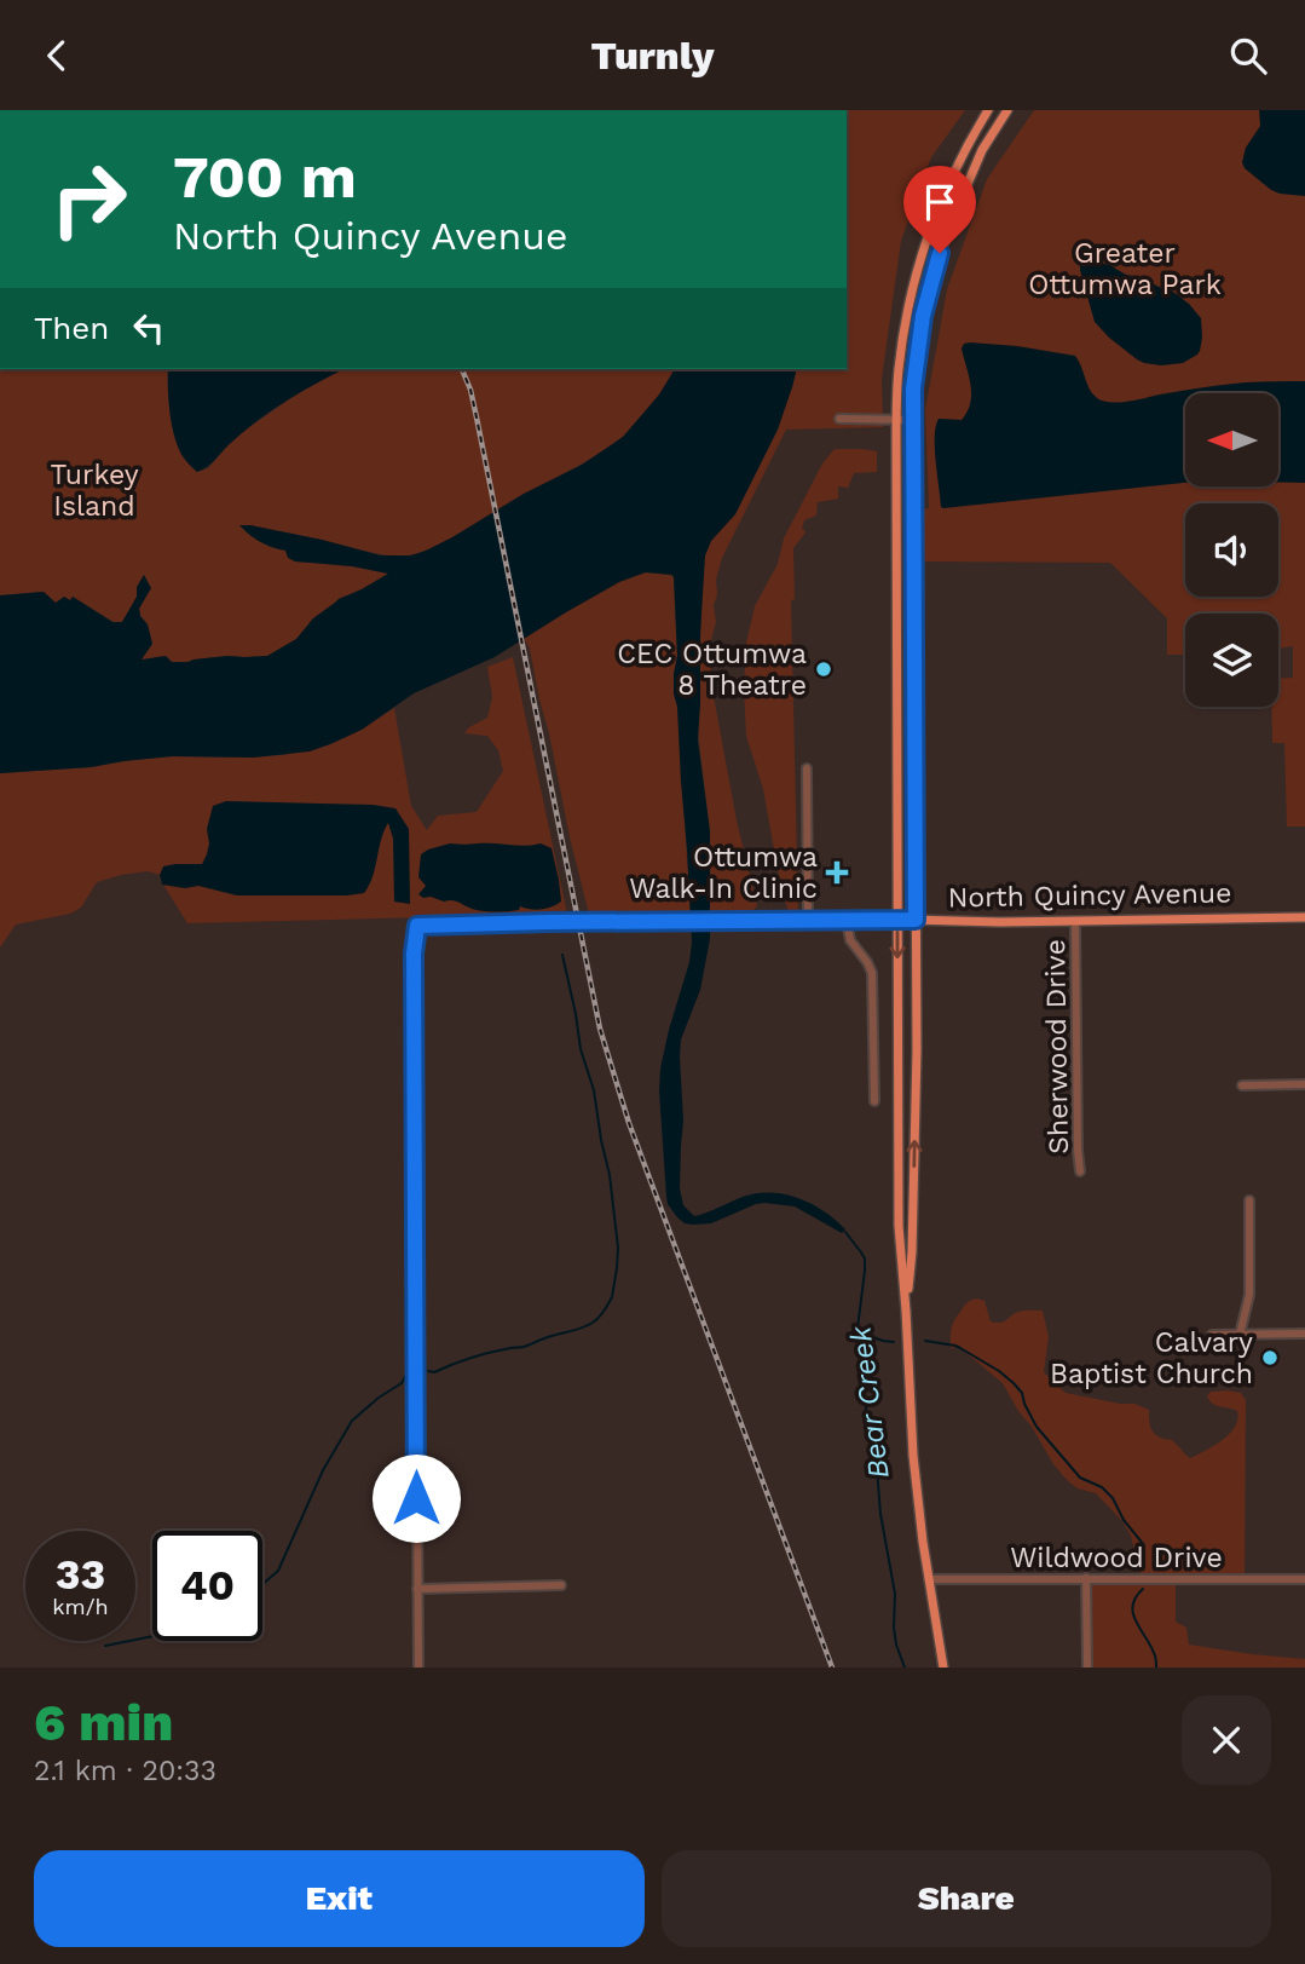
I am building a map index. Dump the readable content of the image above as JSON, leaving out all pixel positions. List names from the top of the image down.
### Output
{
  "streets": {
    "main road": ["North Quincy Avenue"],
    "street": ["Sherwood Drive", "Wildwood Drive"]
  },
  "crossings": [
    ["North Quincy Avenue", "Sherwood Drive"]
  ],
  "water": ["Bear Creek"],
  "parks": ["Greater Ottumwa Park", "Turkey Island"],
  "places": {
    "other": ["CEC Ottumwa 8 Theatre", "Calvary Baptist Church"],
    "health": ["Ottumwa Walk-In Clinic"]
  },
  "north": "left",
  "page": {
    "header": "Turnly",
    "turn": ["700 m", "North Quincy Avenue"],
    "then": "Then",
    "speed": "33 km/h",
    "limit": "40",
    "heading": ["6 min", "2.1 km · 20:33"],
    "buttons": ["Exit", "Share"]
  }
}
